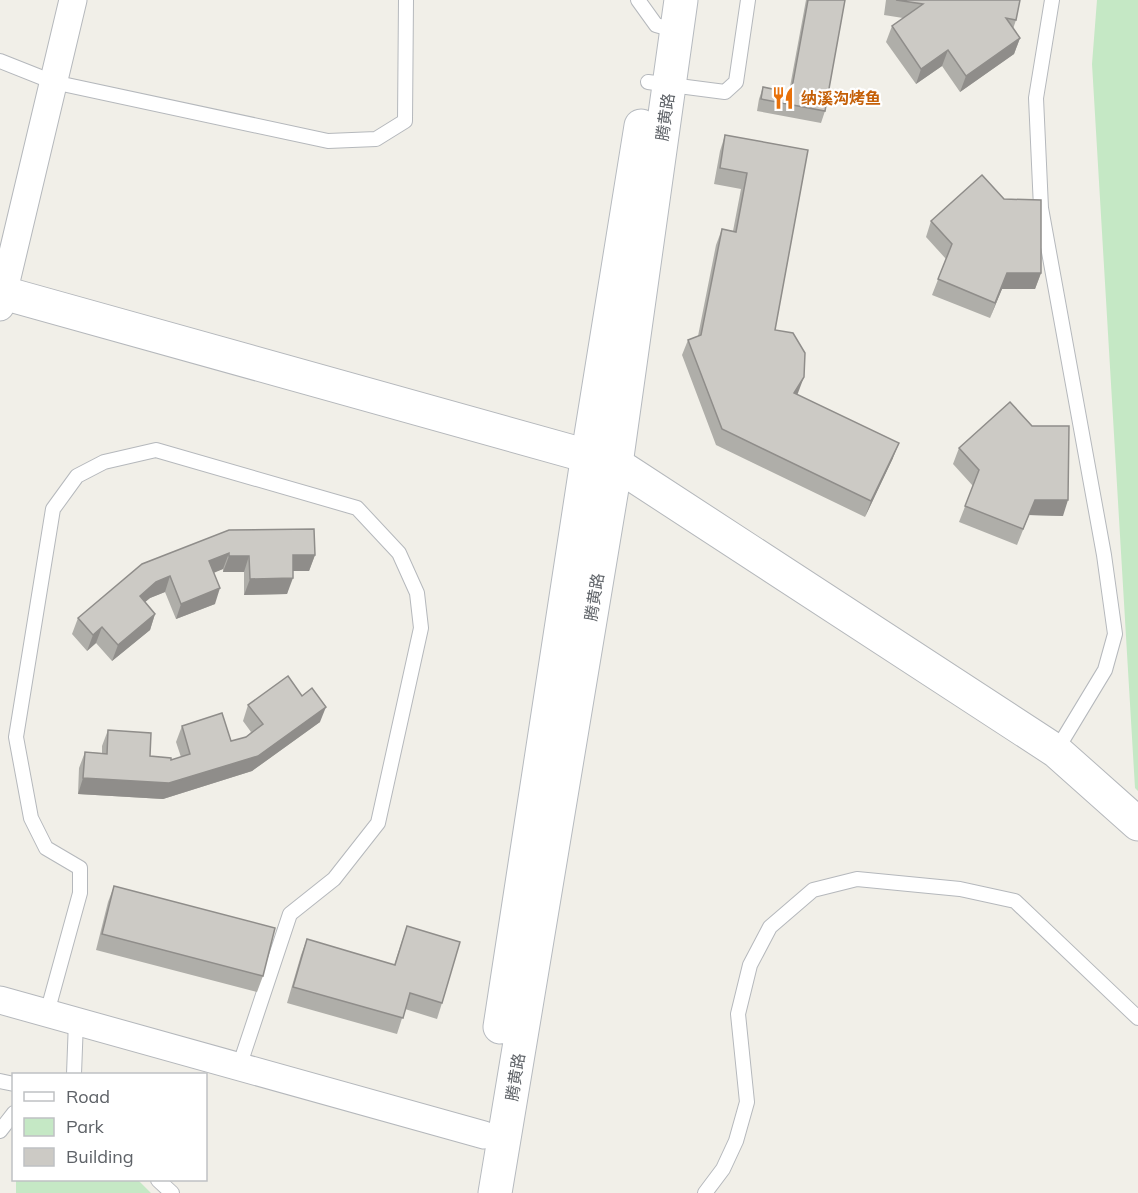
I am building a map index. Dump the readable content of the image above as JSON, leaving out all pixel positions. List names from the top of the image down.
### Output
{
  "streets": {
    "main road": ["腾黄路"]
  },
  "places": {
    "restaurant": ["纳溪沟烤鱼"]
  },
  "legend": ["Road", "Park", "Building"]
}
